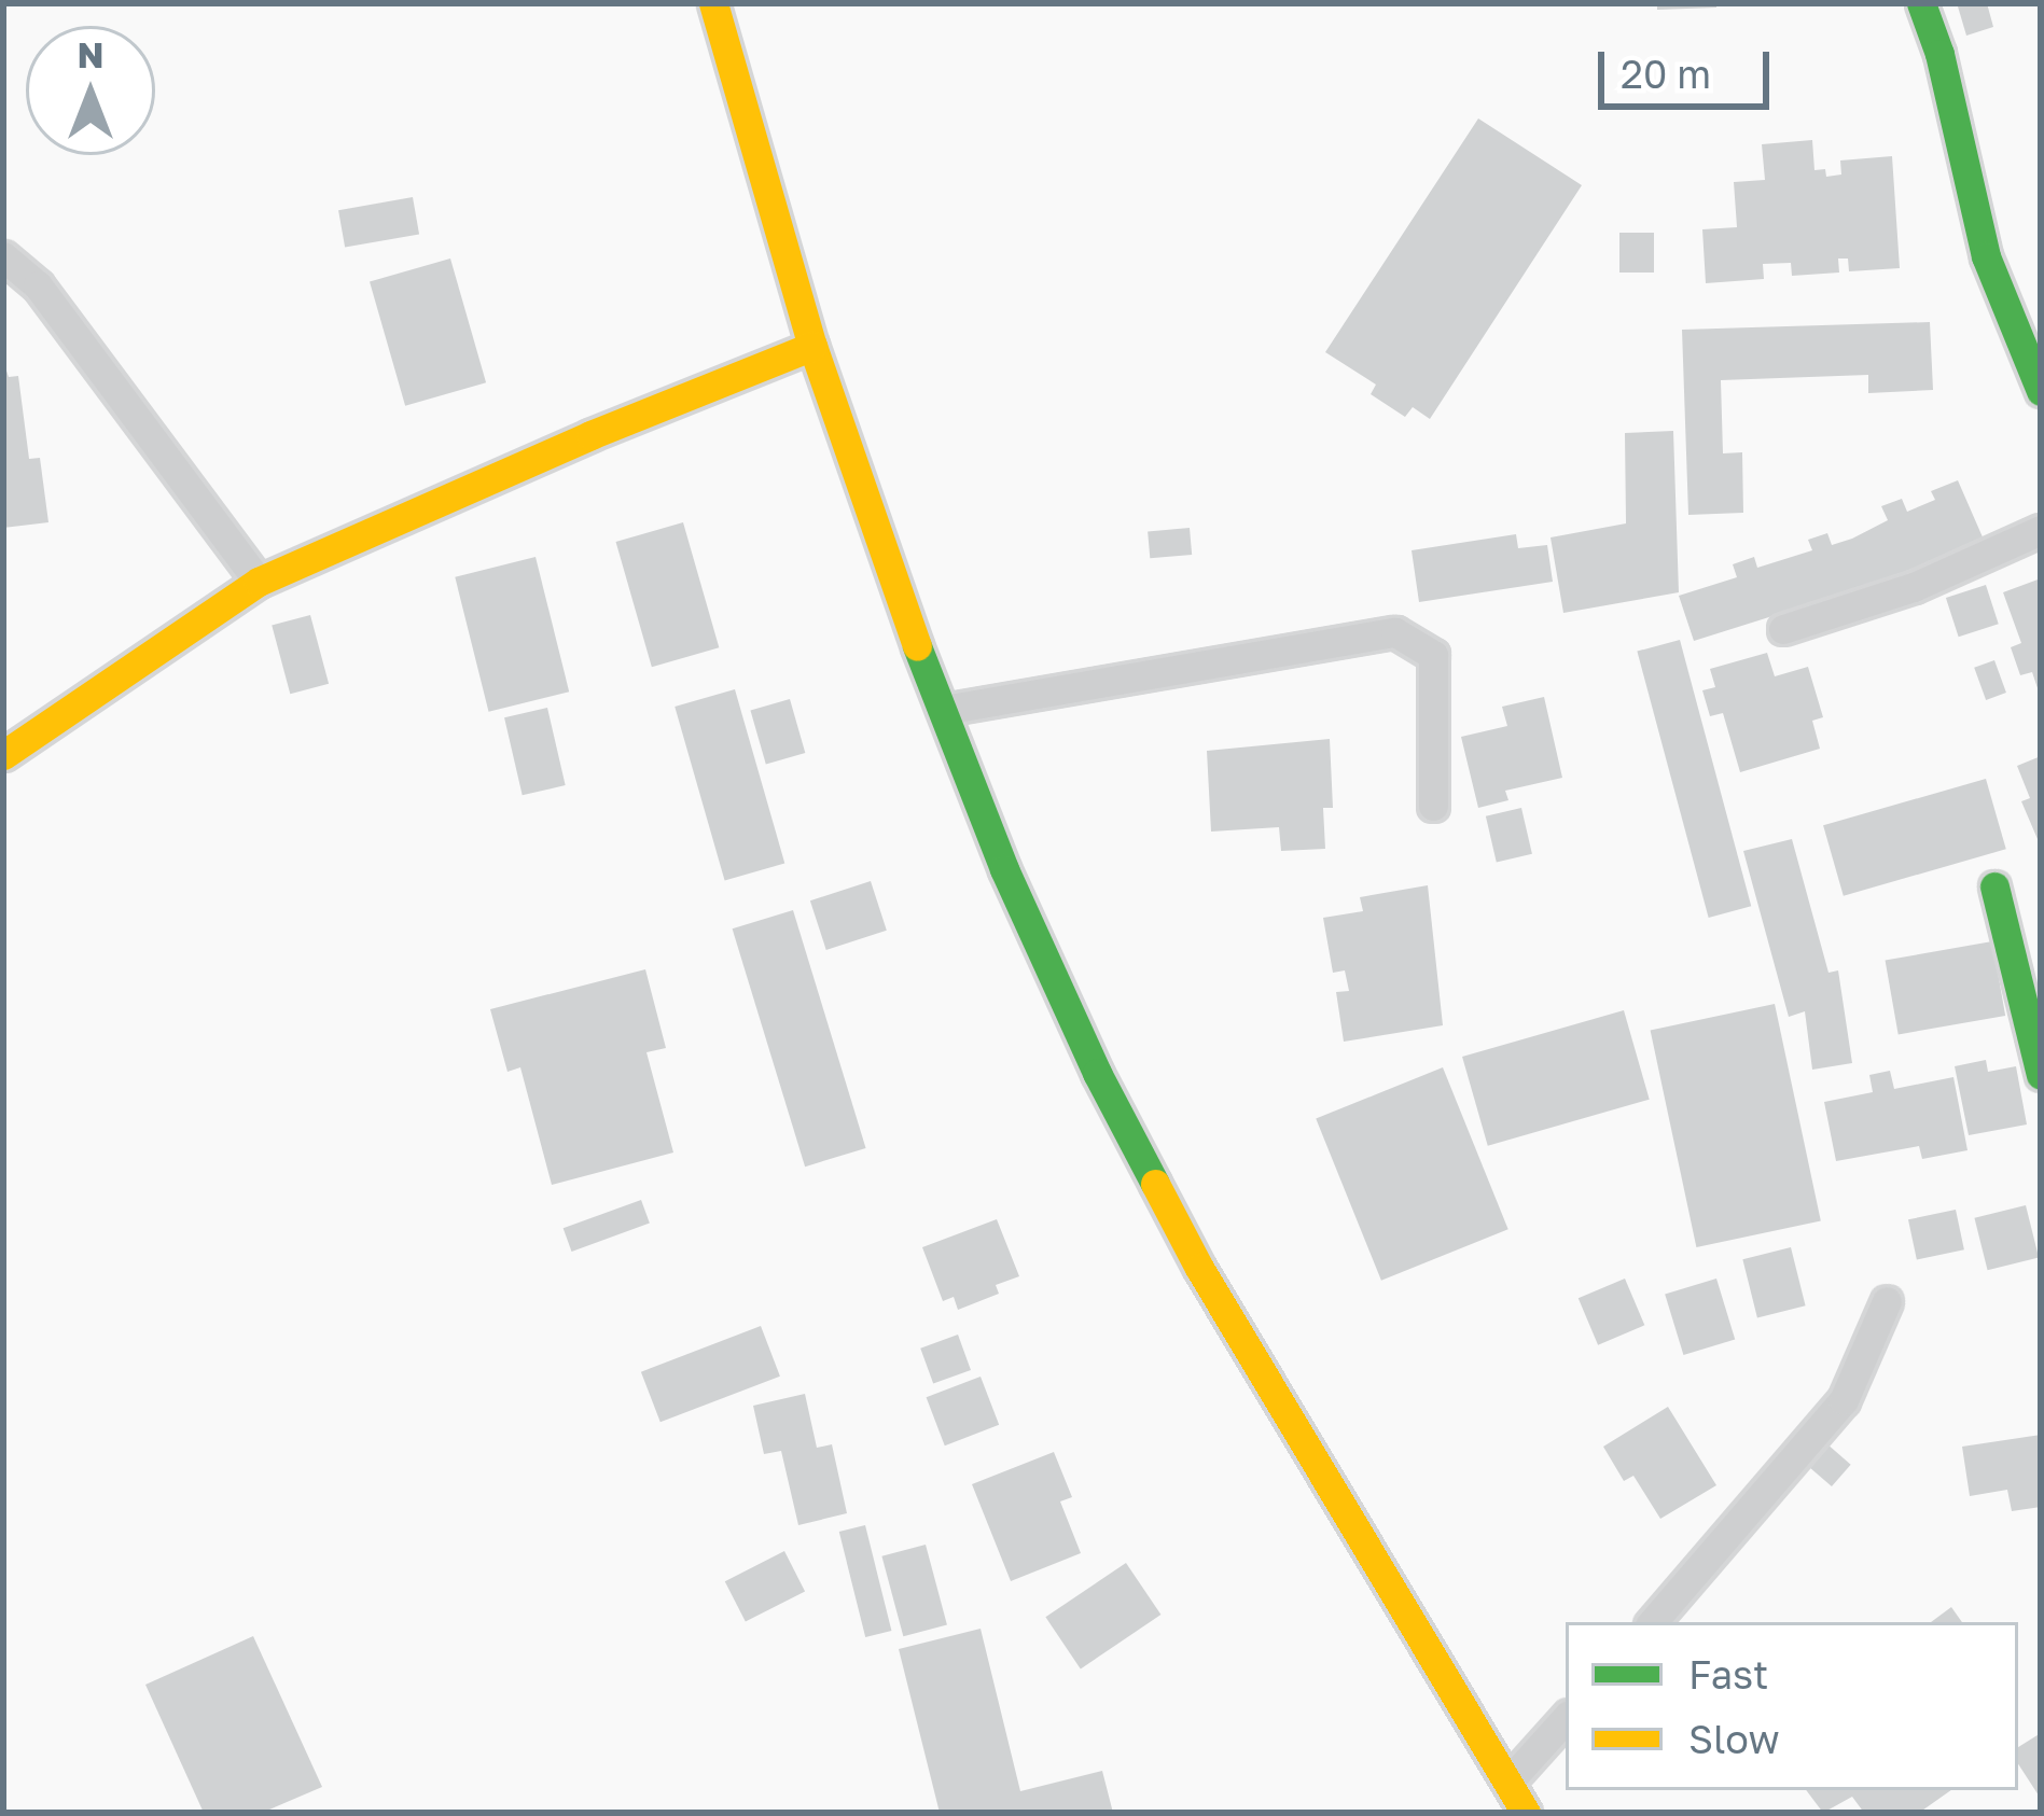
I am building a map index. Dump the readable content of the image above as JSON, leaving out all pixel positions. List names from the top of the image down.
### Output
{
  "legend": ["Fast", "Slow"],
  "scale_bar": "20 m",
  "north": "top"
}
